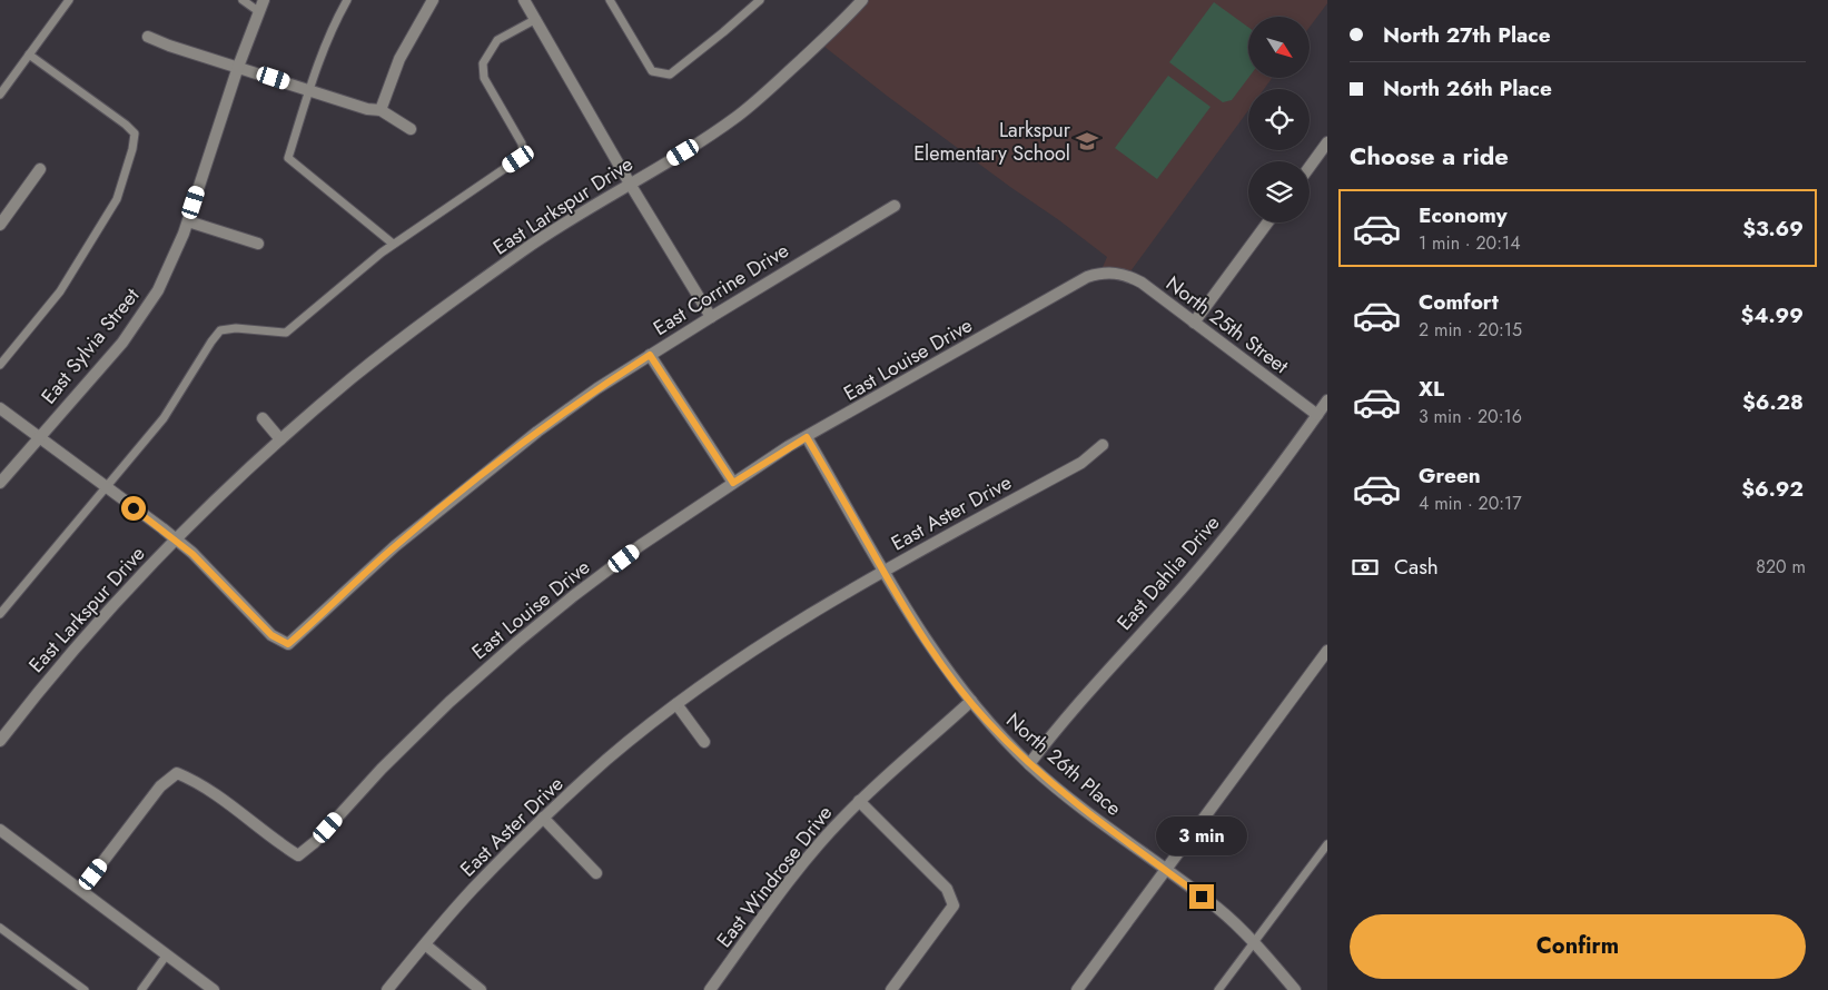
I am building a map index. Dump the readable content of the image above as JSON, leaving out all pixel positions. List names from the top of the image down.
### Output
{
  "streets": {
    "street": [
      "East Larkspur Drive",
      "East Corrine Drive",
      "North 25th Street",
      "East Sylvia Street",
      "East Louise Drive",
      "East Aster Drive",
      "East Dahlia Drive",
      "North 26th Place",
      "East Windrose Drive"
    ]
  },
  "crossings": [
    ["East Larkspur Drive", "East Corrine Drive"],
    ["North 25th Street", "East Louise Drive"],
    ["North 25th Street", "East Dahlia Drive"],
    ["East Louise Drive", "North 26th Place"],
    ["East Aster Drive", "North 26th Place"],
    ["East Dahlia Drive", "North 26th Place"],
    ["North 26th Place", "East Windrose Drive"]
  ],
  "places": {
    "school or university": ["Larkspur Elementary School"]
  },
  "north": "bottom right",
  "page": {
    "banner": ["North 27th Place", "North 26th Place"],
    "heading": "Choose a ride",
    "list": [
      {
        "name": "Economy",
        "note": "1 min · 20:14",
        "value": "$3.69"
      },
      {
        "name": "Comfort",
        "note": "2 min · 20:15",
        "value": "$4.99"
      },
      {
        "name": "XL",
        "note": "3 min · 20:16",
        "value": "$6.28"
      },
      {
        "name": "Green",
        "note": "4 min · 20:17",
        "value": "$6.92"
      }
    ],
    "pay": ["Cash", "820 m"],
    "bubble": "3 min",
    "buttons": "Confirm"
  }
}
